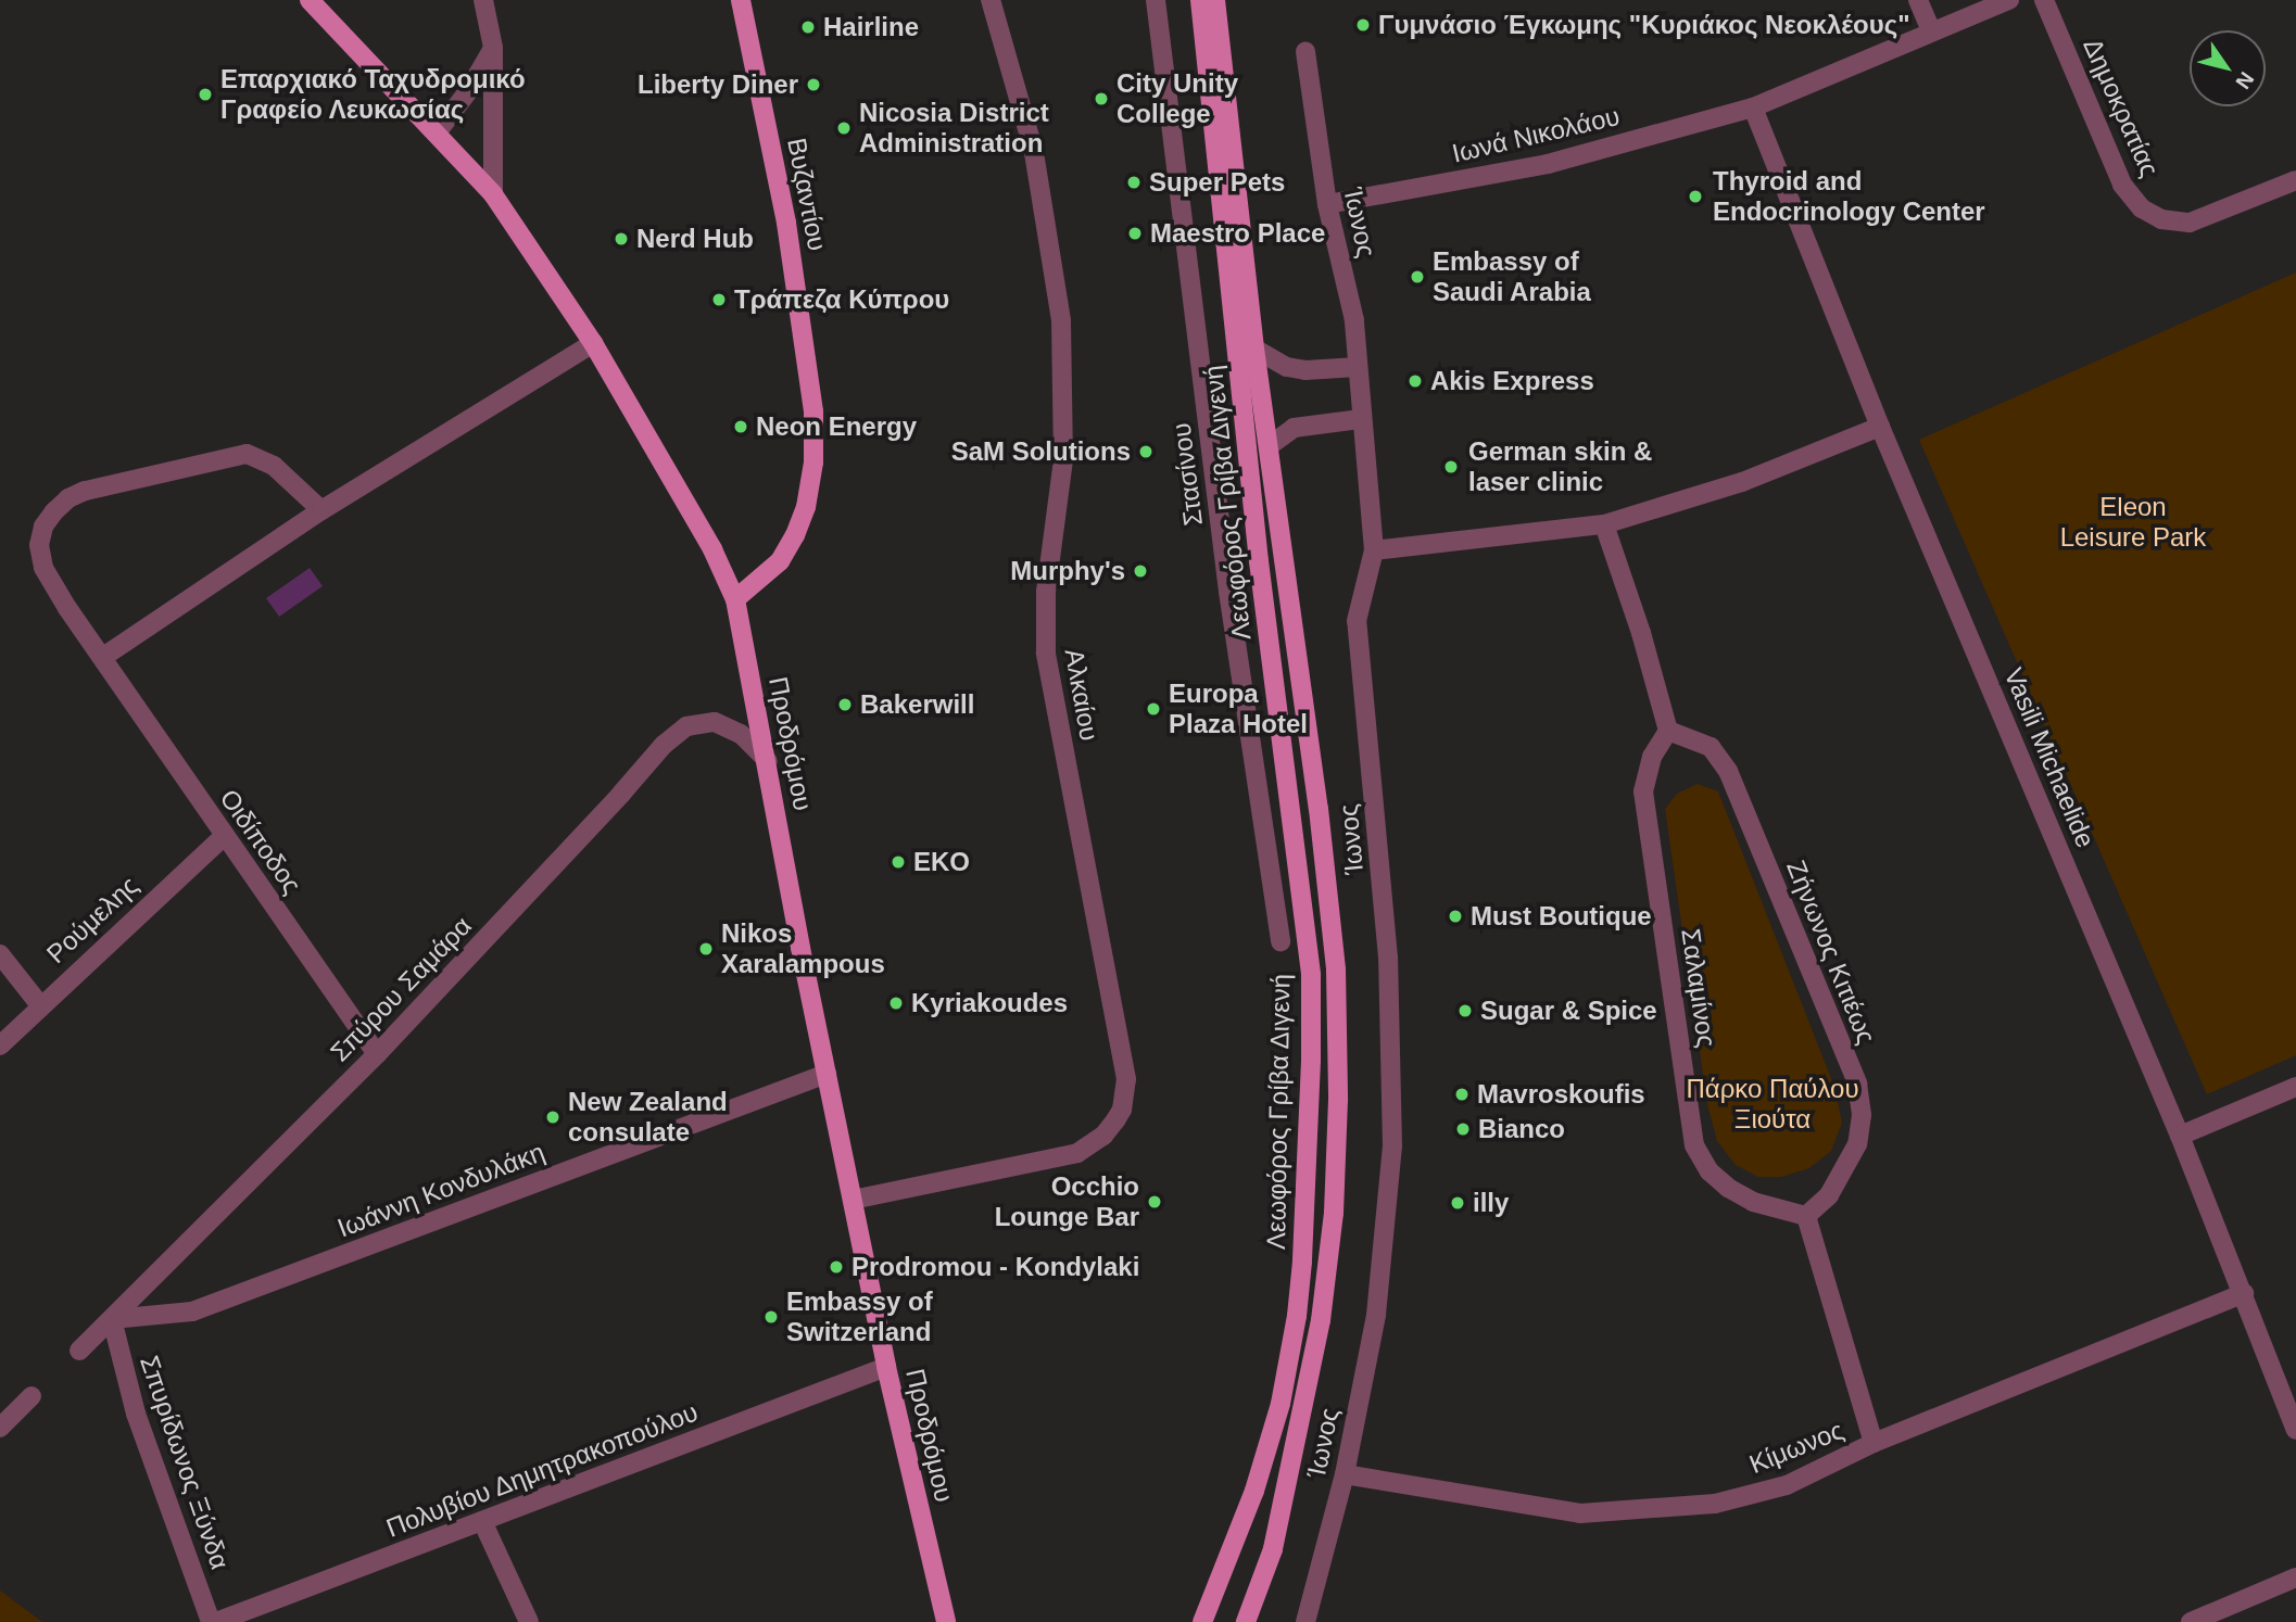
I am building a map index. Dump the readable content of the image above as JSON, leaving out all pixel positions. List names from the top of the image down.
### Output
{
  "streets": {
    "main road": ["Βυζαντίου", "Λεωφόρος Γρίβα Διγενή", "Προδρόμου"],
    "street": [
      "Δημοκρατίας",
      "Ιωνά Νικολάου",
      "Ίωνος",
      "Στασίνου",
      "Αλκαίου",
      "Vasili Michaelide",
      "Οιδίποδος",
      "Ρούμελης",
      "Ζήνωνος Κιτιέως",
      "Σαλαμίνος",
      "Σπύρου Σαμάρα",
      "Ιωάννη Κονδυλάκη",
      "Κίμωνος",
      "Σπυρίδωνος Ξύνδα",
      "Πολυβίου Δημητρακοπούλου"
    ]
  },
  "crossings": [
    ["Ιωνά Νικολάου", "Ίωνος"],
    ["Ιωνά Νικολάου", "Vasili Michaelide"],
    ["Βυζαντίου", "Προδρόμου"],
    ["Ίωνος", "Κίμωνος"],
    ["Αλκαίου", "Προδρόμου"],
    ["Προδρόμου", "Σπύρου Σαμάρα"],
    ["Προδρόμου", "Ιωάννη Κονδυλάκη"],
    ["Προδρόμου", "Πολυβίου Δημητρακοπούλου"],
    ["Vasili Michaelide", "Κίμωνος"],
    ["Οιδίποδος", "Ρούμελης"],
    ["Οιδίποδος", "Σπύρου Σαμάρα"],
    ["Ζήνωνος Κιτιέως", "Σαλαμίνος"],
    ["Σπύρου Σαμάρα", "Ιωάννη Κονδυλάκη"],
    ["Σπύρου Σαμάρα", "Σπυρίδωνος Ξύνδα"],
    ["Ιωάννη Κονδυλάκη", "Σπυρίδωνος Ξύνδα"]
  ],
  "parks": ["Eleon Leisure Park", "Πάρκο Παύλου Ξιούτα"],
  "places": [
    "Γυμνάσιο Έγκωμης \"Κυριάκος Νεοκλέους\"",
    "Hairline",
    "Liberty Diner",
    "Επαρχιακό Ταχυδρομικό Γραφείο Λευκωσίας",
    "City Unity College",
    "Nicosia District Administration",
    "Super Pets",
    "Thyroid and Endocrinology Center",
    "Maestro Place",
    "Nerd Hub",
    "Embassy of Saudi Arabia",
    "Τράπεζα Κύπρου",
    "Akis Express",
    "Neon Energy",
    "SaM Solutions",
    "German skin & laser clinic",
    "Murphy's",
    "Bakerwill",
    "Europa Plaza Hotel",
    "EKO",
    "Must Boutique",
    "Nikos Xaralampous",
    "Kyriakoudes",
    "Sugar & Spice",
    "Mavroskoufis",
    "New Zealand consulate",
    "Bianco",
    "Occhio Lounge Bar",
    "illy",
    "Prodromou - Kondylaki",
    "Embassy of Switzerland"
  ],
  "north": "bottom right"
}
